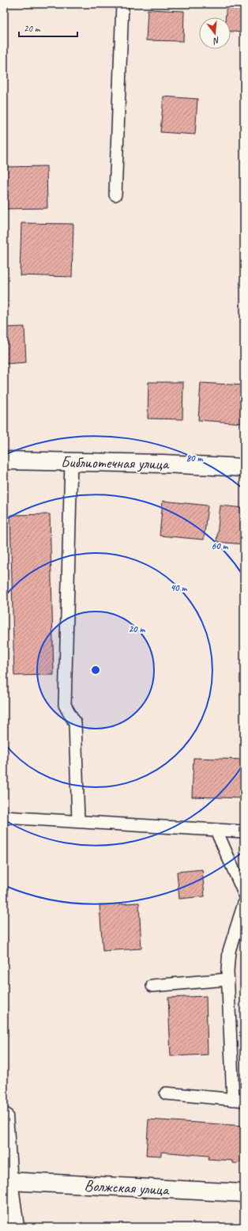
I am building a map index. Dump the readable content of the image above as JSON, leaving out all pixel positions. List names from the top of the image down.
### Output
{
  "streets": {
    "street": ["Библиотечная улица", "Волжская улица"]
  },
  "scale_bar": "20 m",
  "north": "bottom",
  "rings": [
    "80 m",
    "60 m",
    "40 m",
    "20 m"
  ]
}
